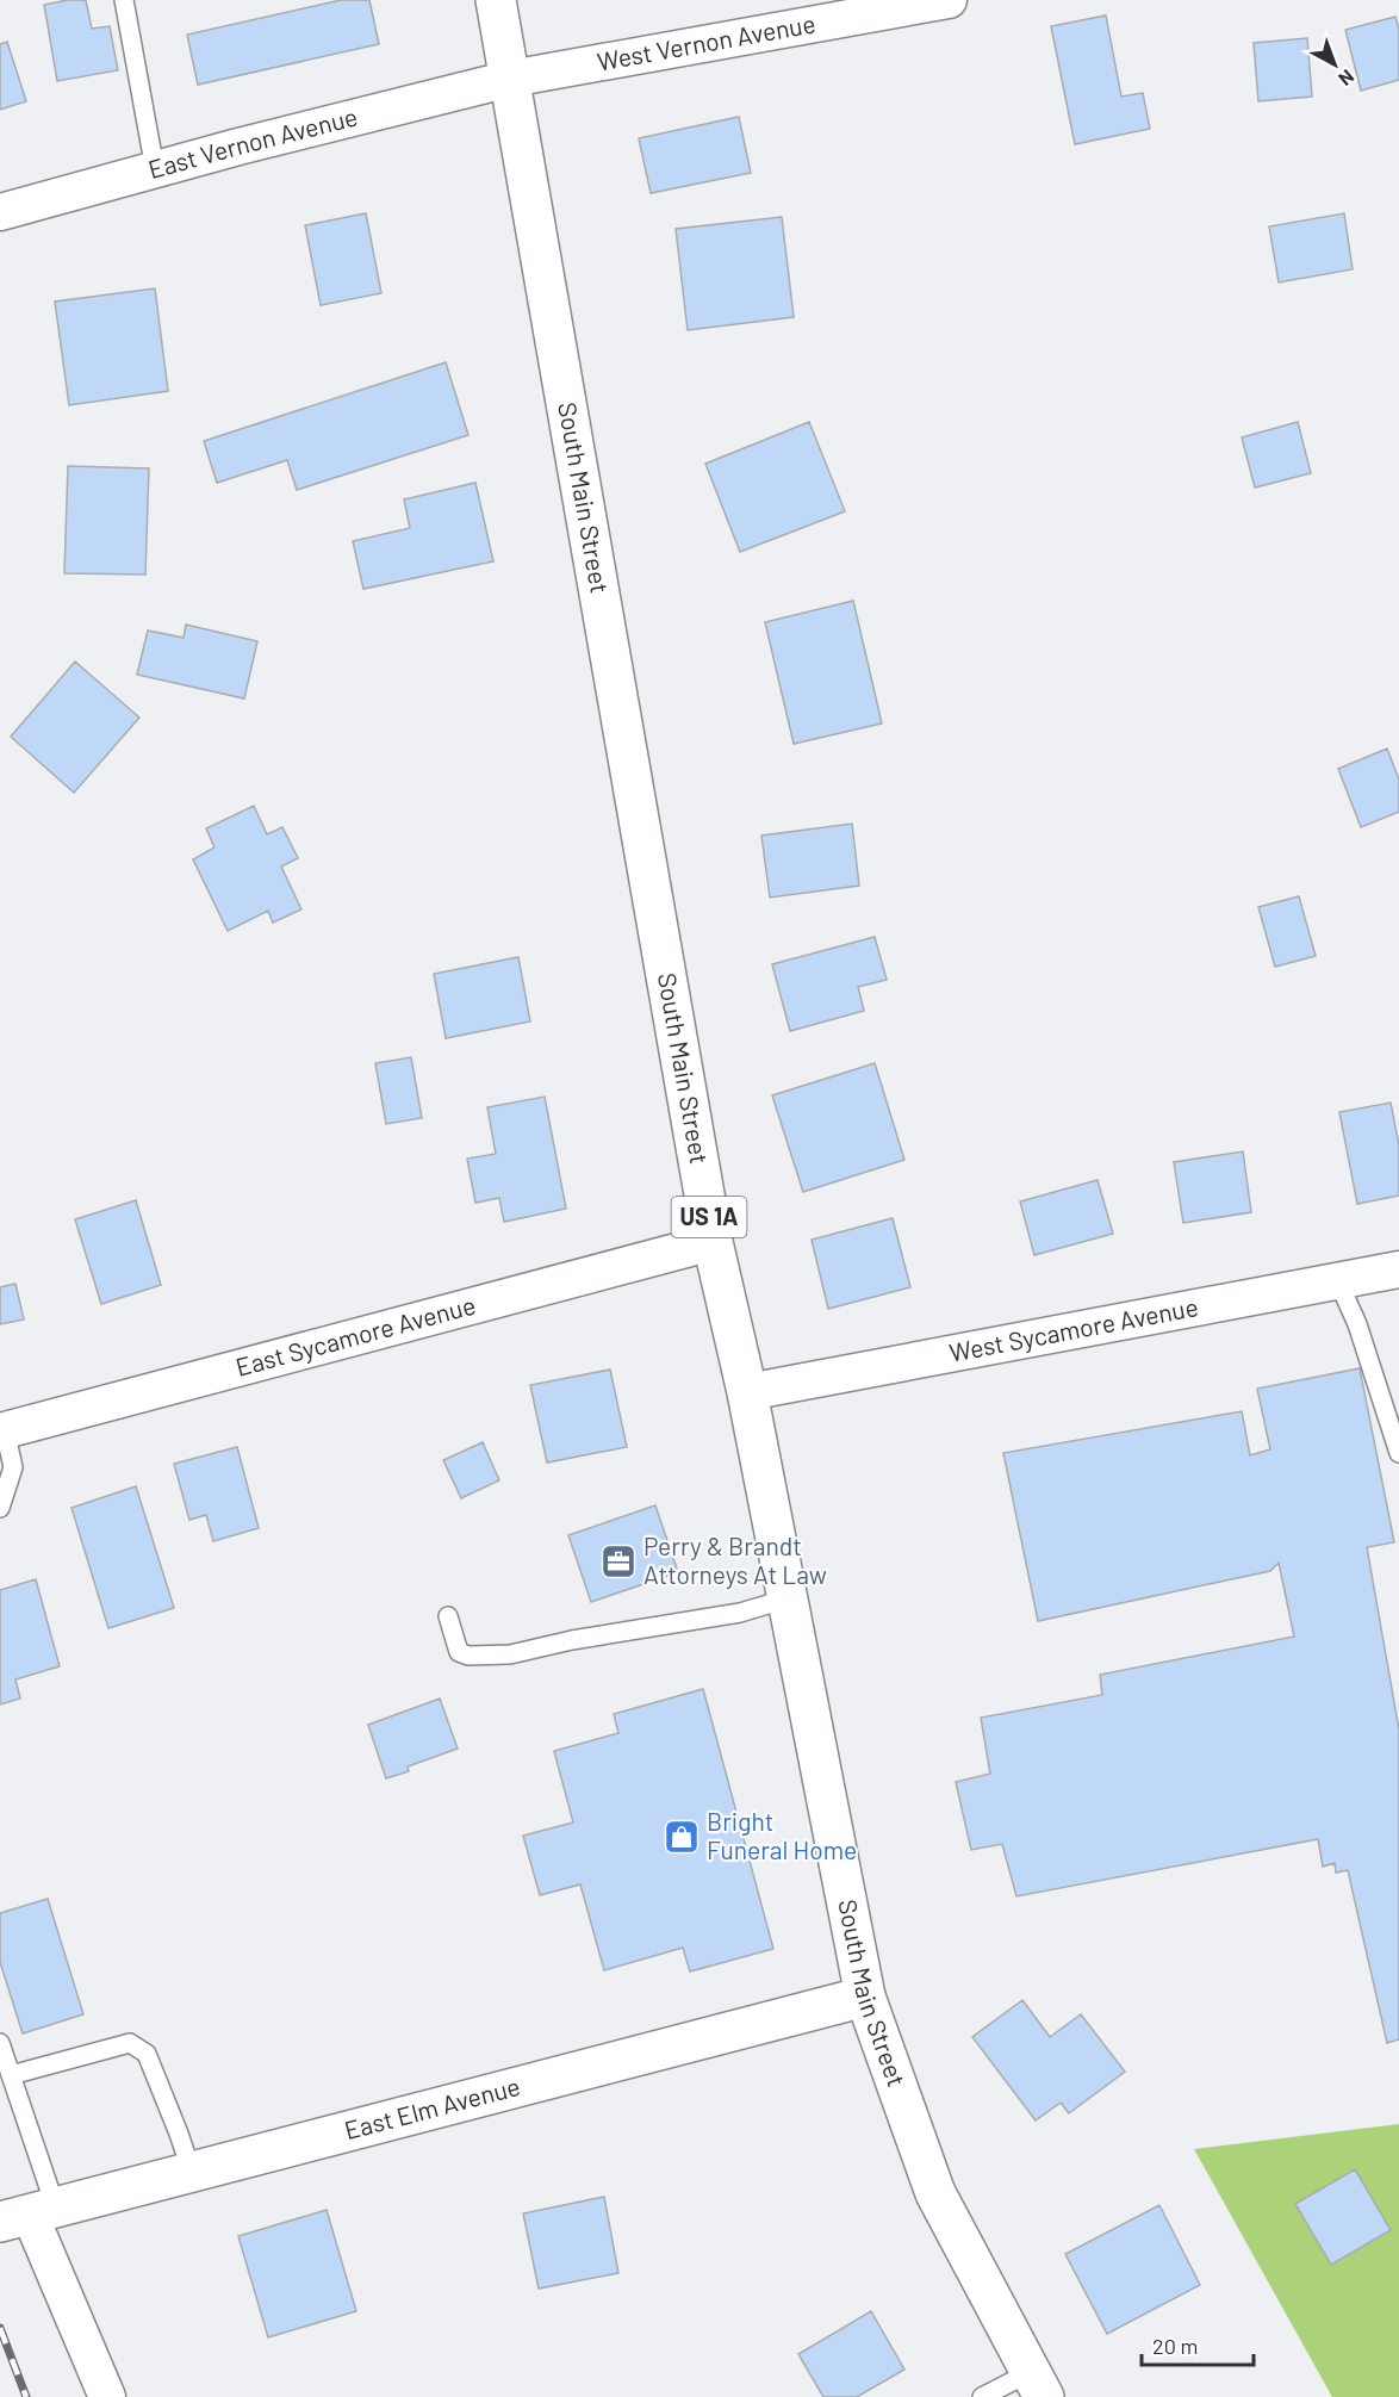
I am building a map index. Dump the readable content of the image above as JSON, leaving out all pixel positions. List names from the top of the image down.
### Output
{
  "streets": {
    "main road": ["South Main Street", "US 1A", "East Elm Avenue"],
    "street": [
      "West Vernon Avenue",
      "East Vernon Avenue",
      "West Sycamore Avenue",
      "East Sycamore Avenue"
    ]
  },
  "crossings": [
    ["West Vernon Avenue", "East Vernon Avenue"],
    ["West Vernon Avenue", "South Main Street"],
    ["East Vernon Avenue", "South Main Street"],
    ["South Main Street", "West Sycamore Avenue"],
    ["South Main Street", "East Sycamore Avenue"],
    ["South Main Street", "East Elm Avenue"]
  ],
  "places": {
    "office": ["Perry & Brandt Attorneys At Law"],
    "shop": ["Bright Funeral Home"]
  },
  "scale_bar": "20 m",
  "north": "bottom right"
}
